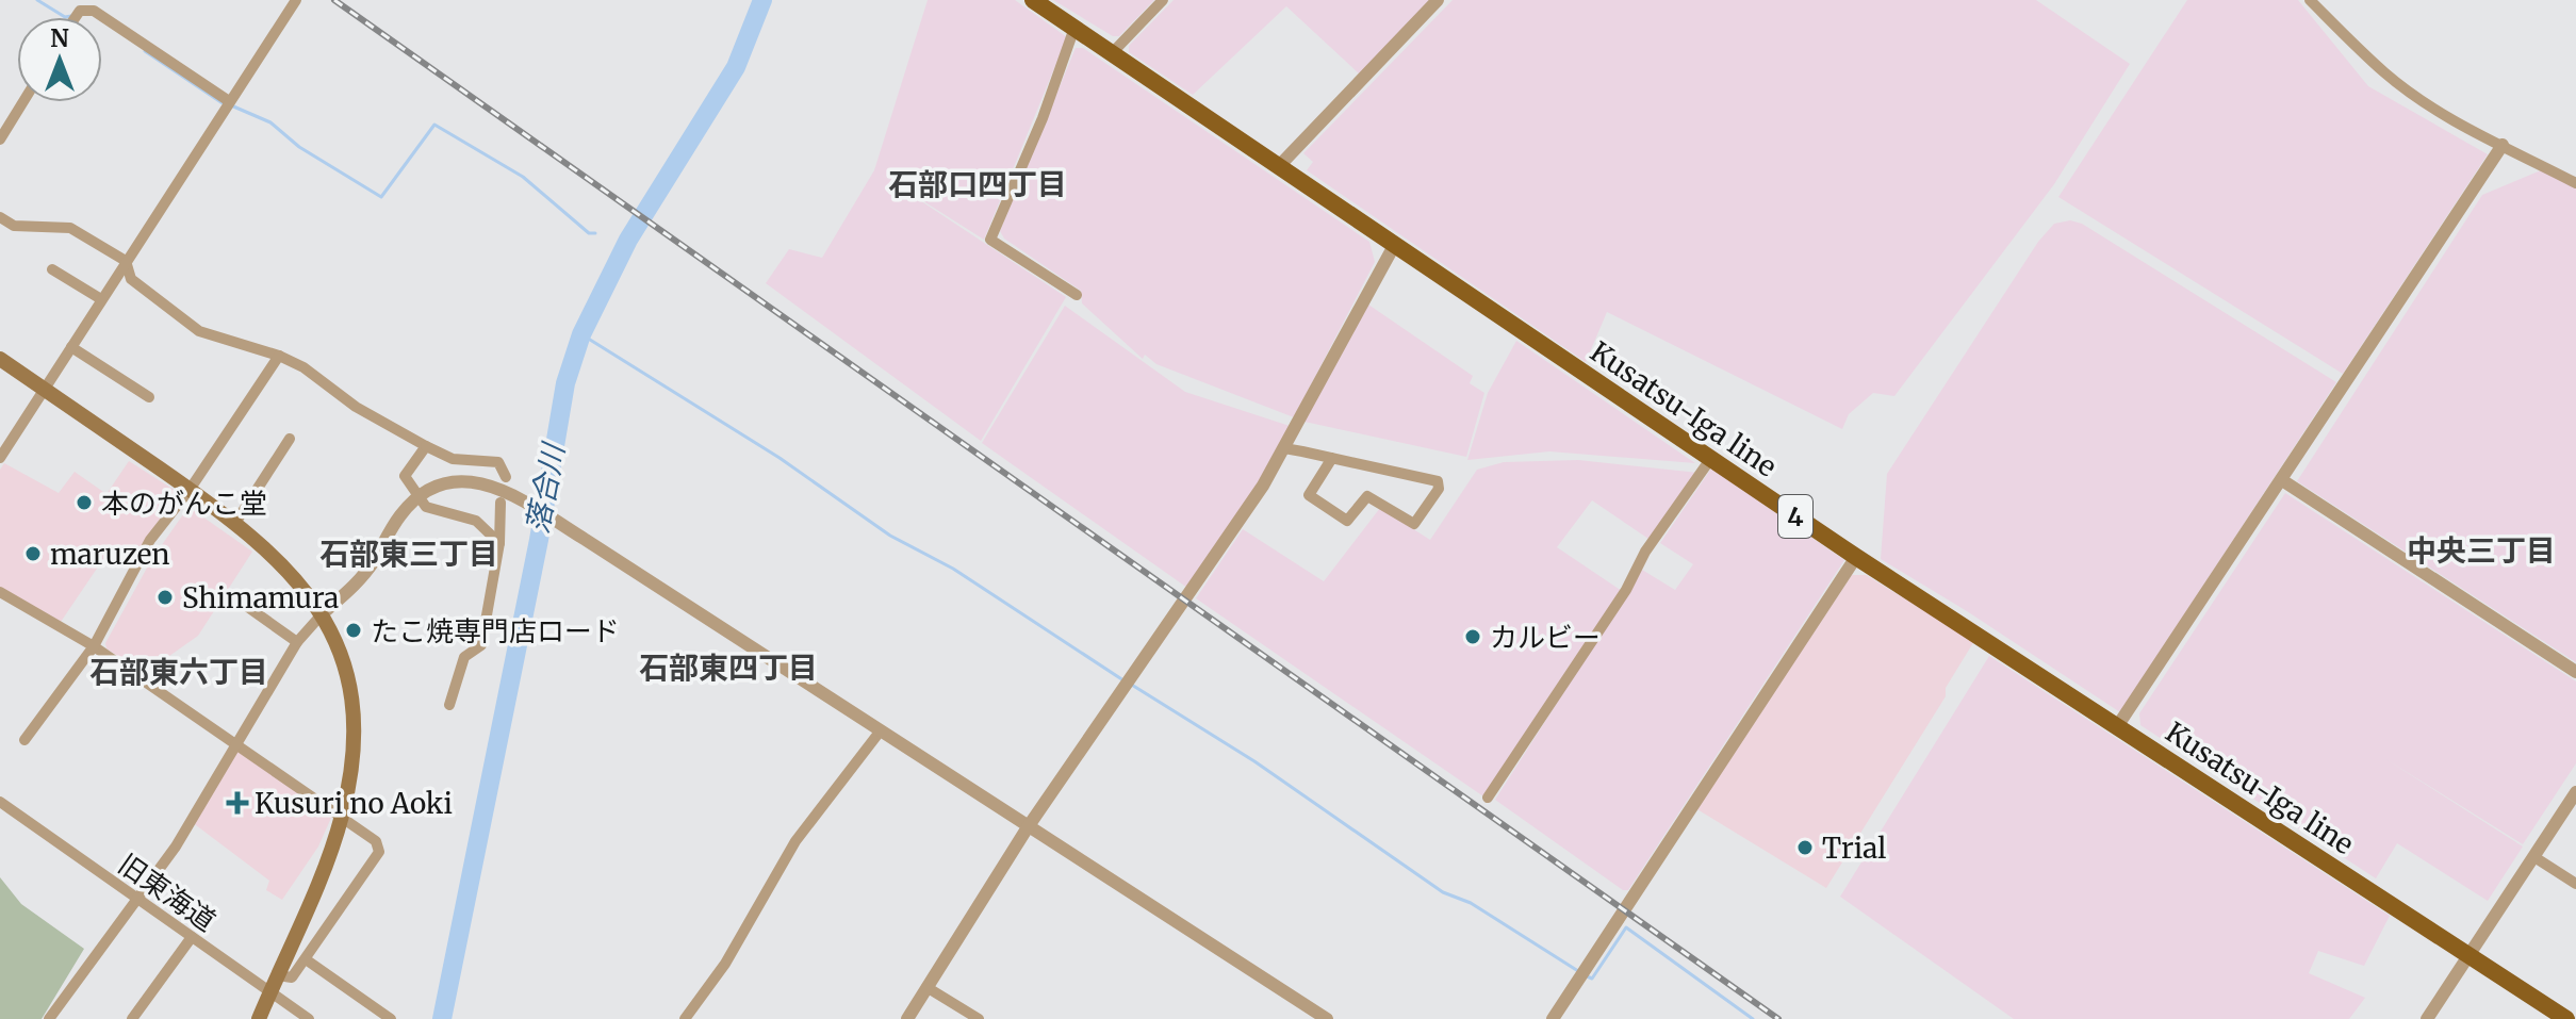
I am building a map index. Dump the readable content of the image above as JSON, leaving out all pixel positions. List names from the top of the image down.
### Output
{
  "streets": {
    "main road": ["Kusatsu-Iga line", "4"],
    "street": ["旧東海道"]
  },
  "districts": [
    "石部口四丁目",
    "中央三丁目",
    "石部東三丁目",
    "石部東四丁目",
    "石部東六丁目"
  ],
  "water": ["落合川"],
  "places": {
    "other": [
      "本のがんこ堂",
      "maruzen",
      "Shimamura",
      "たこ焼専門店ロード",
      "カルビー",
      "Trial"
    ],
    "health": ["Kusuri no Aoki"]
  },
  "north": "top"
}
